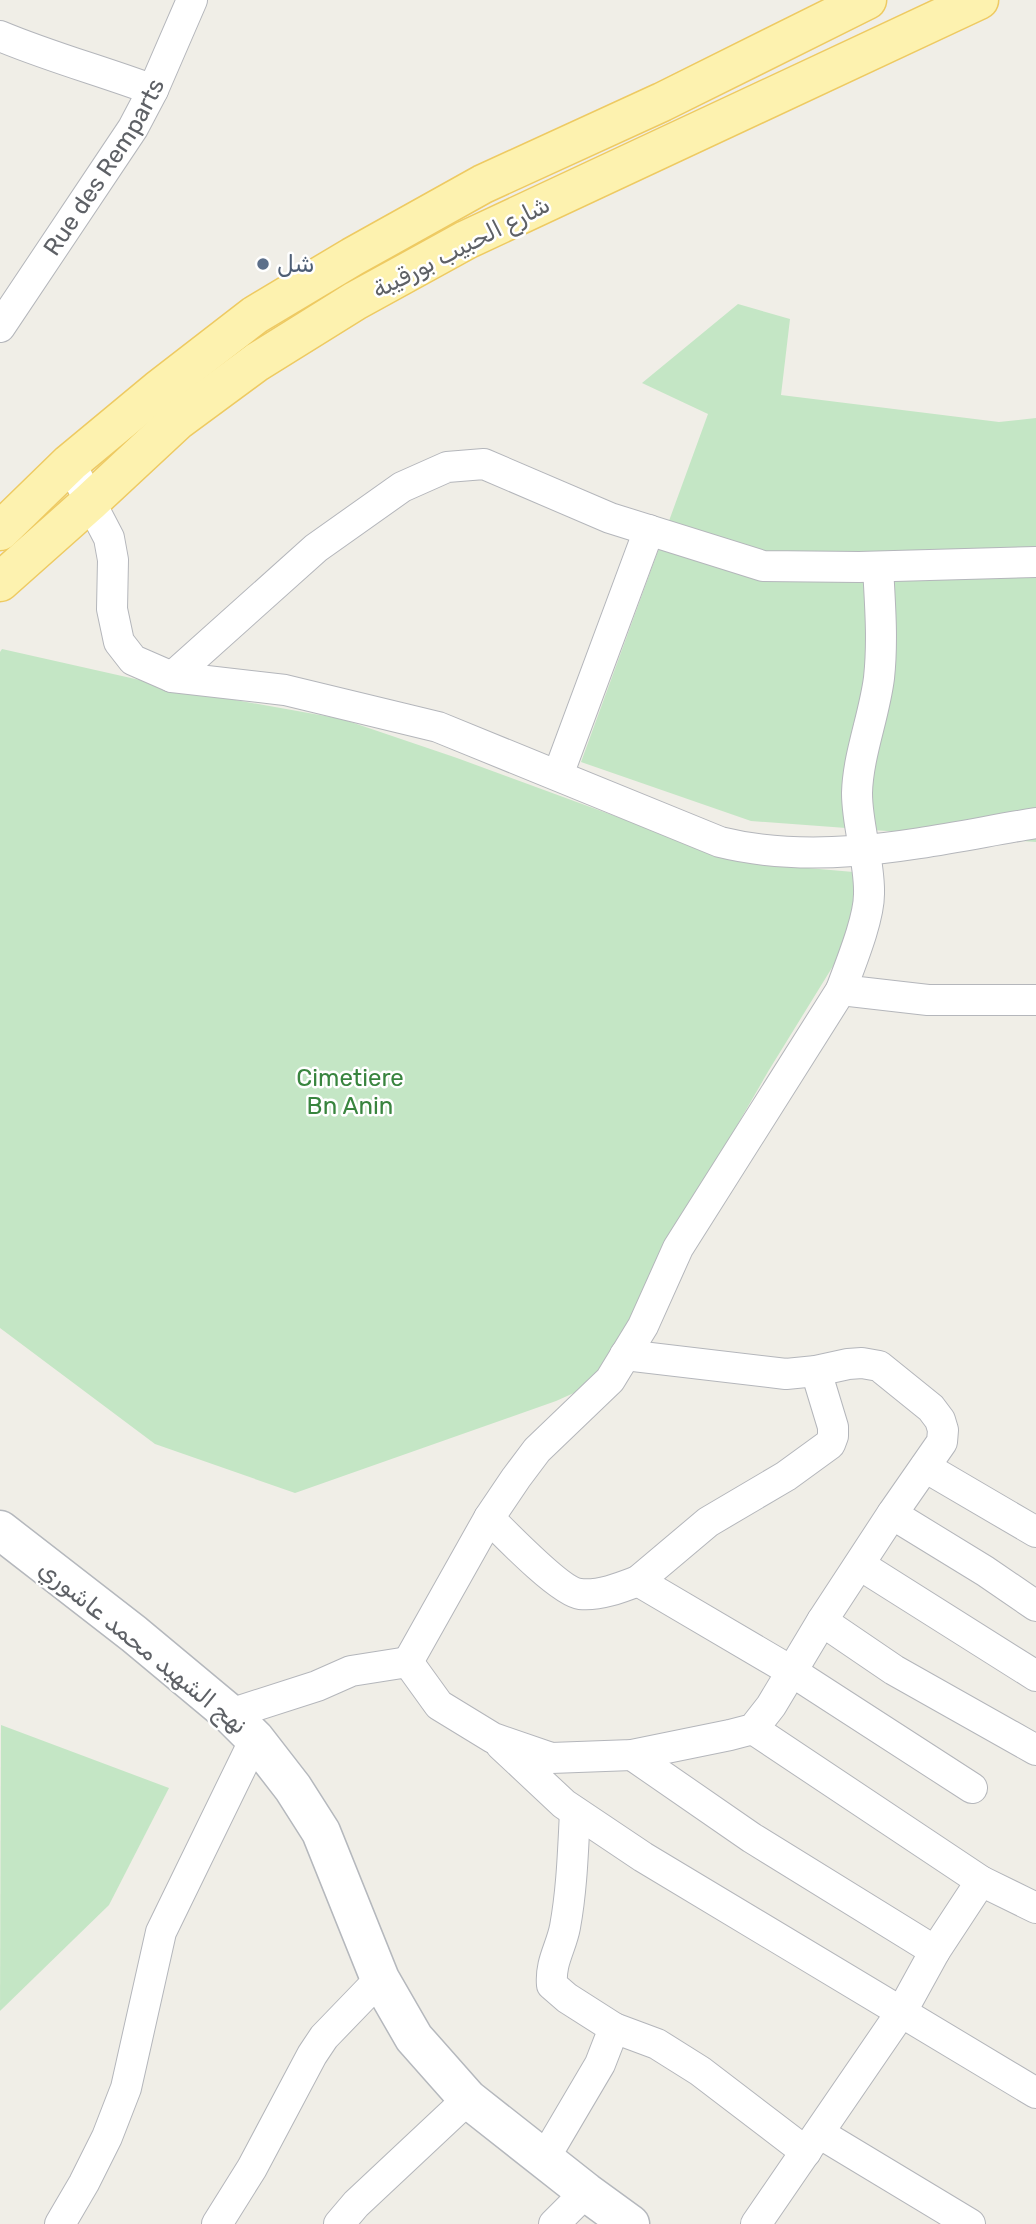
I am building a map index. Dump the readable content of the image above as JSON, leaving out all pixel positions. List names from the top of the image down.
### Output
{
  "streets": {
    "main road": ["شارع الحبيب بورقيبة", "نهج الشهيد محمد عاشوري"],
    "street": ["Rue des Remparts"]
  },
  "parks": ["Cimetiere Bn Anin"],
  "places": ["شل"]
}
